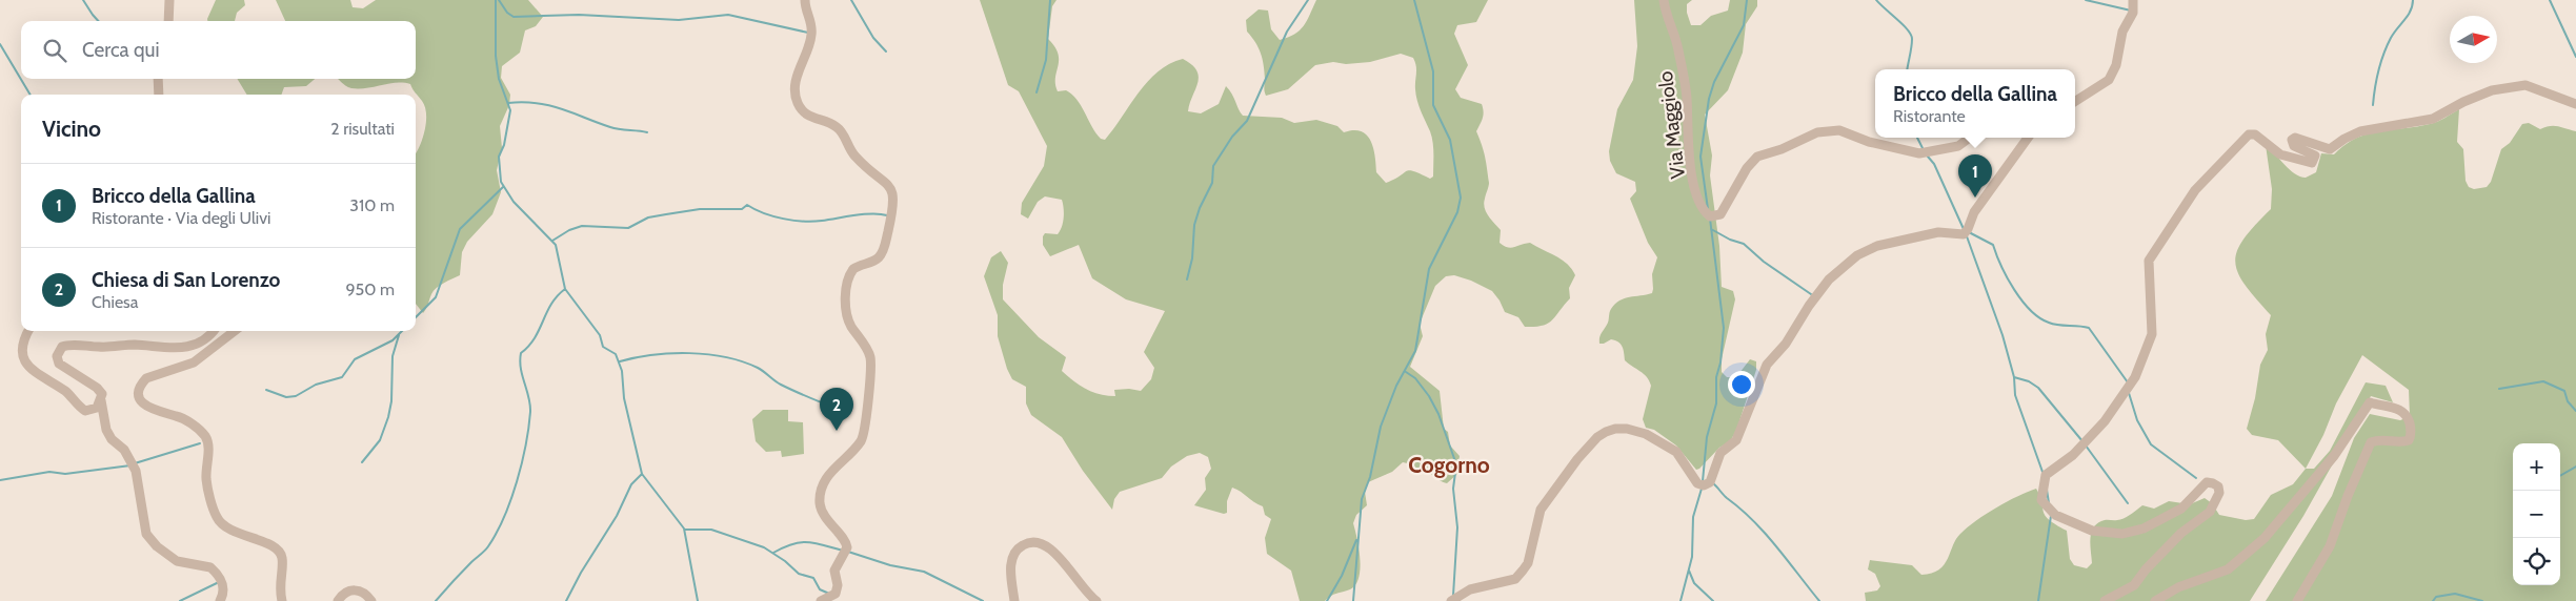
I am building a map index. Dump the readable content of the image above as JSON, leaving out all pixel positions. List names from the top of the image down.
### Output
{
  "streets": {
    "street": ["Via Maggiolo"]
  },
  "districts": ["Cogorno"],
  "north": "right",
  "page": {
    "search": "Cerca qui",
    "popup": ["Bricco della Gallina", "Ristorante"],
    "heading": ["Vicino", "2 risultati"],
    "pins": ["1", "2"],
    "list": [
      {
        "mark": "1",
        "name": "Bricco della Gallina",
        "note": "Ristorante · Via degli Ulivi",
        "value": "310 m"
      },
      {
        "mark": "2",
        "name": "Chiesa di San Lorenzo",
        "note": "Chiesa",
        "value": "950 m"
      }
    ],
    "map_buttons": ["+", "−"]
  }
}
